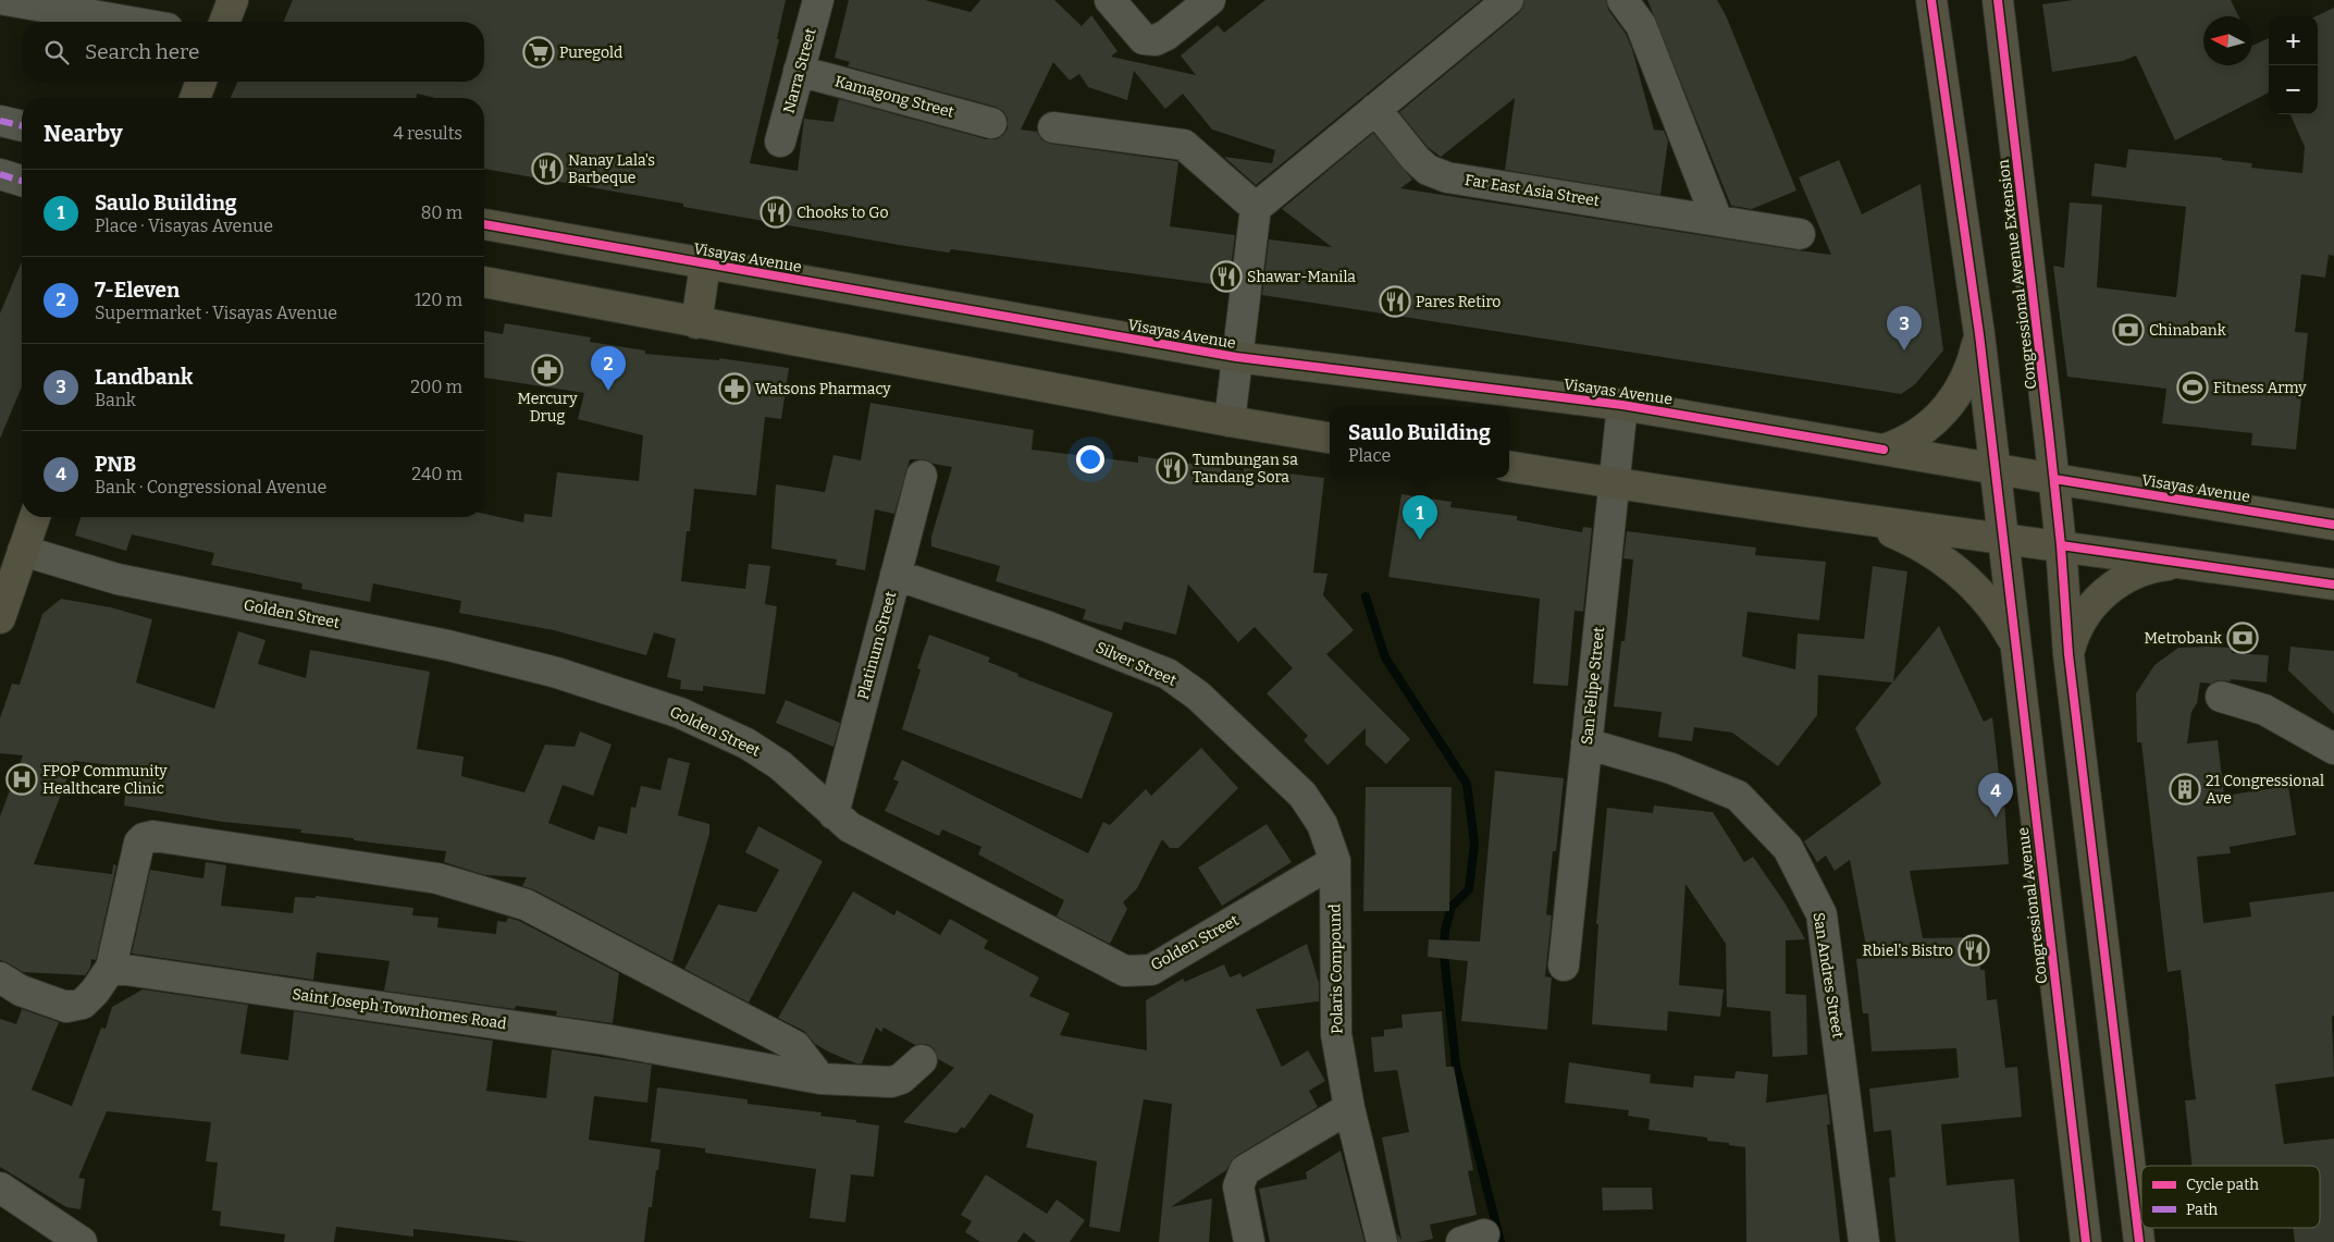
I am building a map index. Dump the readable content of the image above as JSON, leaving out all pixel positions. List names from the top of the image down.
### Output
{
  "streets": {
    "main road": ["Visayas Avenue", "Congressional Avenue Extension", "Congressional Avenue"],
    "street": [
      "Narra Street",
      "Kamagong Street",
      "Far East Asia Street",
      "Golden Street",
      "Platinum Street",
      "Silver Street",
      "San Felipe Street",
      "Polaris Compound",
      "San Andres Street",
      "Saint Joseph Townhomes Road"
    ]
  },
  "crossings": [
    ["Narra Street", "Kamagong Street"],
    ["Visayas Avenue", "Congressional Avenue Extension"],
    ["Visayas Avenue", "San Felipe Street"],
    ["Visayas Avenue", "Congressional Avenue"],
    ["Golden Street", "Platinum Street"],
    ["Golden Street", "Silver Street"],
    ["Golden Street", "Polaris Compound"],
    ["Platinum Street", "Silver Street"],
    ["Silver Street", "Polaris Compound"],
    ["San Felipe Street", "San Andres Street"]
  ],
  "places": {
    "supermarket": ["Puregold"],
    "restaurant": [
      "Nanay Lala's Barbeque",
      "Chooks to Go",
      "Shawar-Manila",
      "Pares Retiro",
      "Tumbungan sa Tandang Sora",
      "Rbiel's Bistro"
    ],
    "bank": ["Chinabank", "Metrobank"],
    "pharmacy": ["Mercury Drug", "Watsons Pharmacy"],
    "sports": ["Fitness Army"],
    "hospital": ["FPOP Community Healthcare Clinic"],
    "building": ["21 Congressional Ave"]
  },
  "legend": ["Cycle path", "Path"],
  "north": "left",
  "page": {
    "map_buttons": ["+", "−"],
    "search": "Search here",
    "heading": ["Nearby", "4 results"],
    "list": [
      {
        "mark": "1",
        "name": "Saulo Building",
        "note": "Place · Visayas Avenue",
        "value": "80 m"
      },
      {
        "mark": "2",
        "name": "7-Eleven",
        "note": "Supermarket · Visayas Avenue",
        "value": "120 m"
      },
      {
        "mark": "3",
        "name": "Landbank",
        "note": "Bank",
        "value": "200 m"
      },
      {
        "mark": "4",
        "name": "PNB",
        "note": "Bank · Congressional Avenue",
        "value": "240 m"
      }
    ],
    "pins": [
      "3",
      "2",
      "1",
      "4"
    ],
    "popup": ["Saulo Building", "Place"]
  }
}
